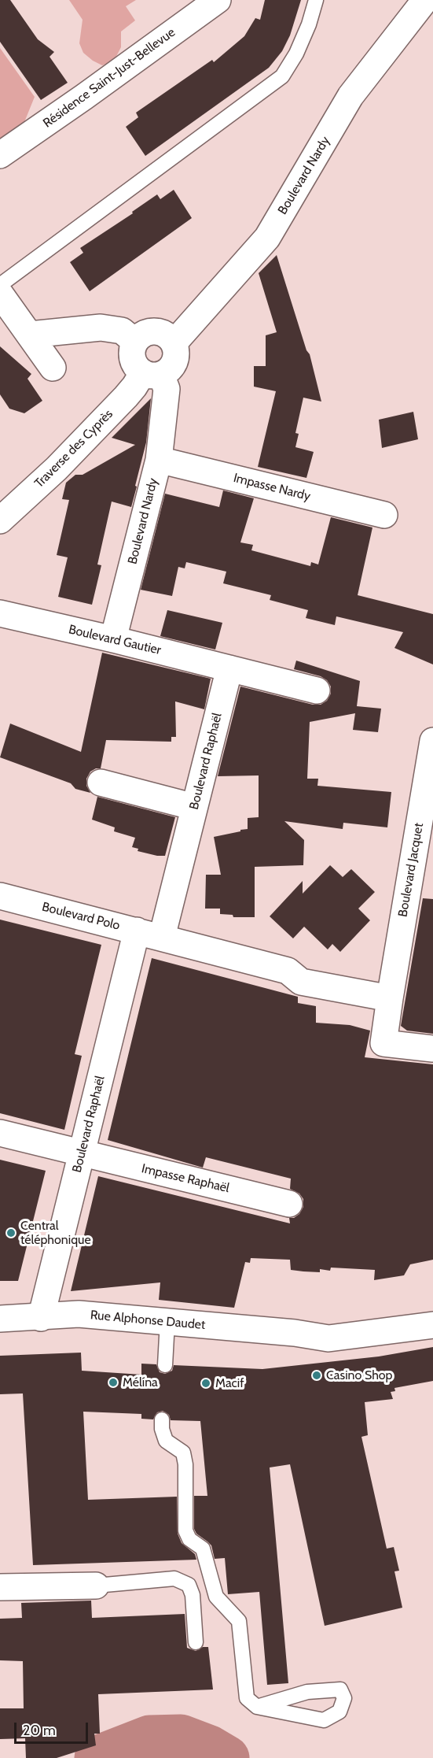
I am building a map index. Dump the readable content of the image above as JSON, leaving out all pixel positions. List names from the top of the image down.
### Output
{
  "streets": {
    "street": [
      "Résidence Saint-Just-Bellevue",
      "Boulevard Nardy",
      "Traverse des Cyprès",
      "Impasse Nardy",
      "Boulevard Gautier",
      "Boulevard Raphaël",
      "Boulevard Jacquet",
      "Boulevard Polo",
      "Impasse Raphaël",
      "Rue Alphonse Daudet"
    ]
  },
  "crossings": [
    ["Boulevard Nardy", "Traverse des Cyprès"],
    ["Boulevard Nardy", "Impasse Nardy"],
    ["Boulevard Nardy", "Boulevard Gautier"],
    ["Boulevard Gautier", "Boulevard Raphaël"],
    ["Boulevard Raphaël", "Boulevard Polo"],
    ["Boulevard Raphaël", "Impasse Raphaël"],
    ["Boulevard Raphaël", "Rue Alphonse Daudet"],
    ["Boulevard Jacquet", "Boulevard Polo"]
  ],
  "places": [
    "Central téléphonique",
    "Casino Shop",
    "Mélína",
    "Macif"
  ],
  "scale_bar": "20 m"
}
